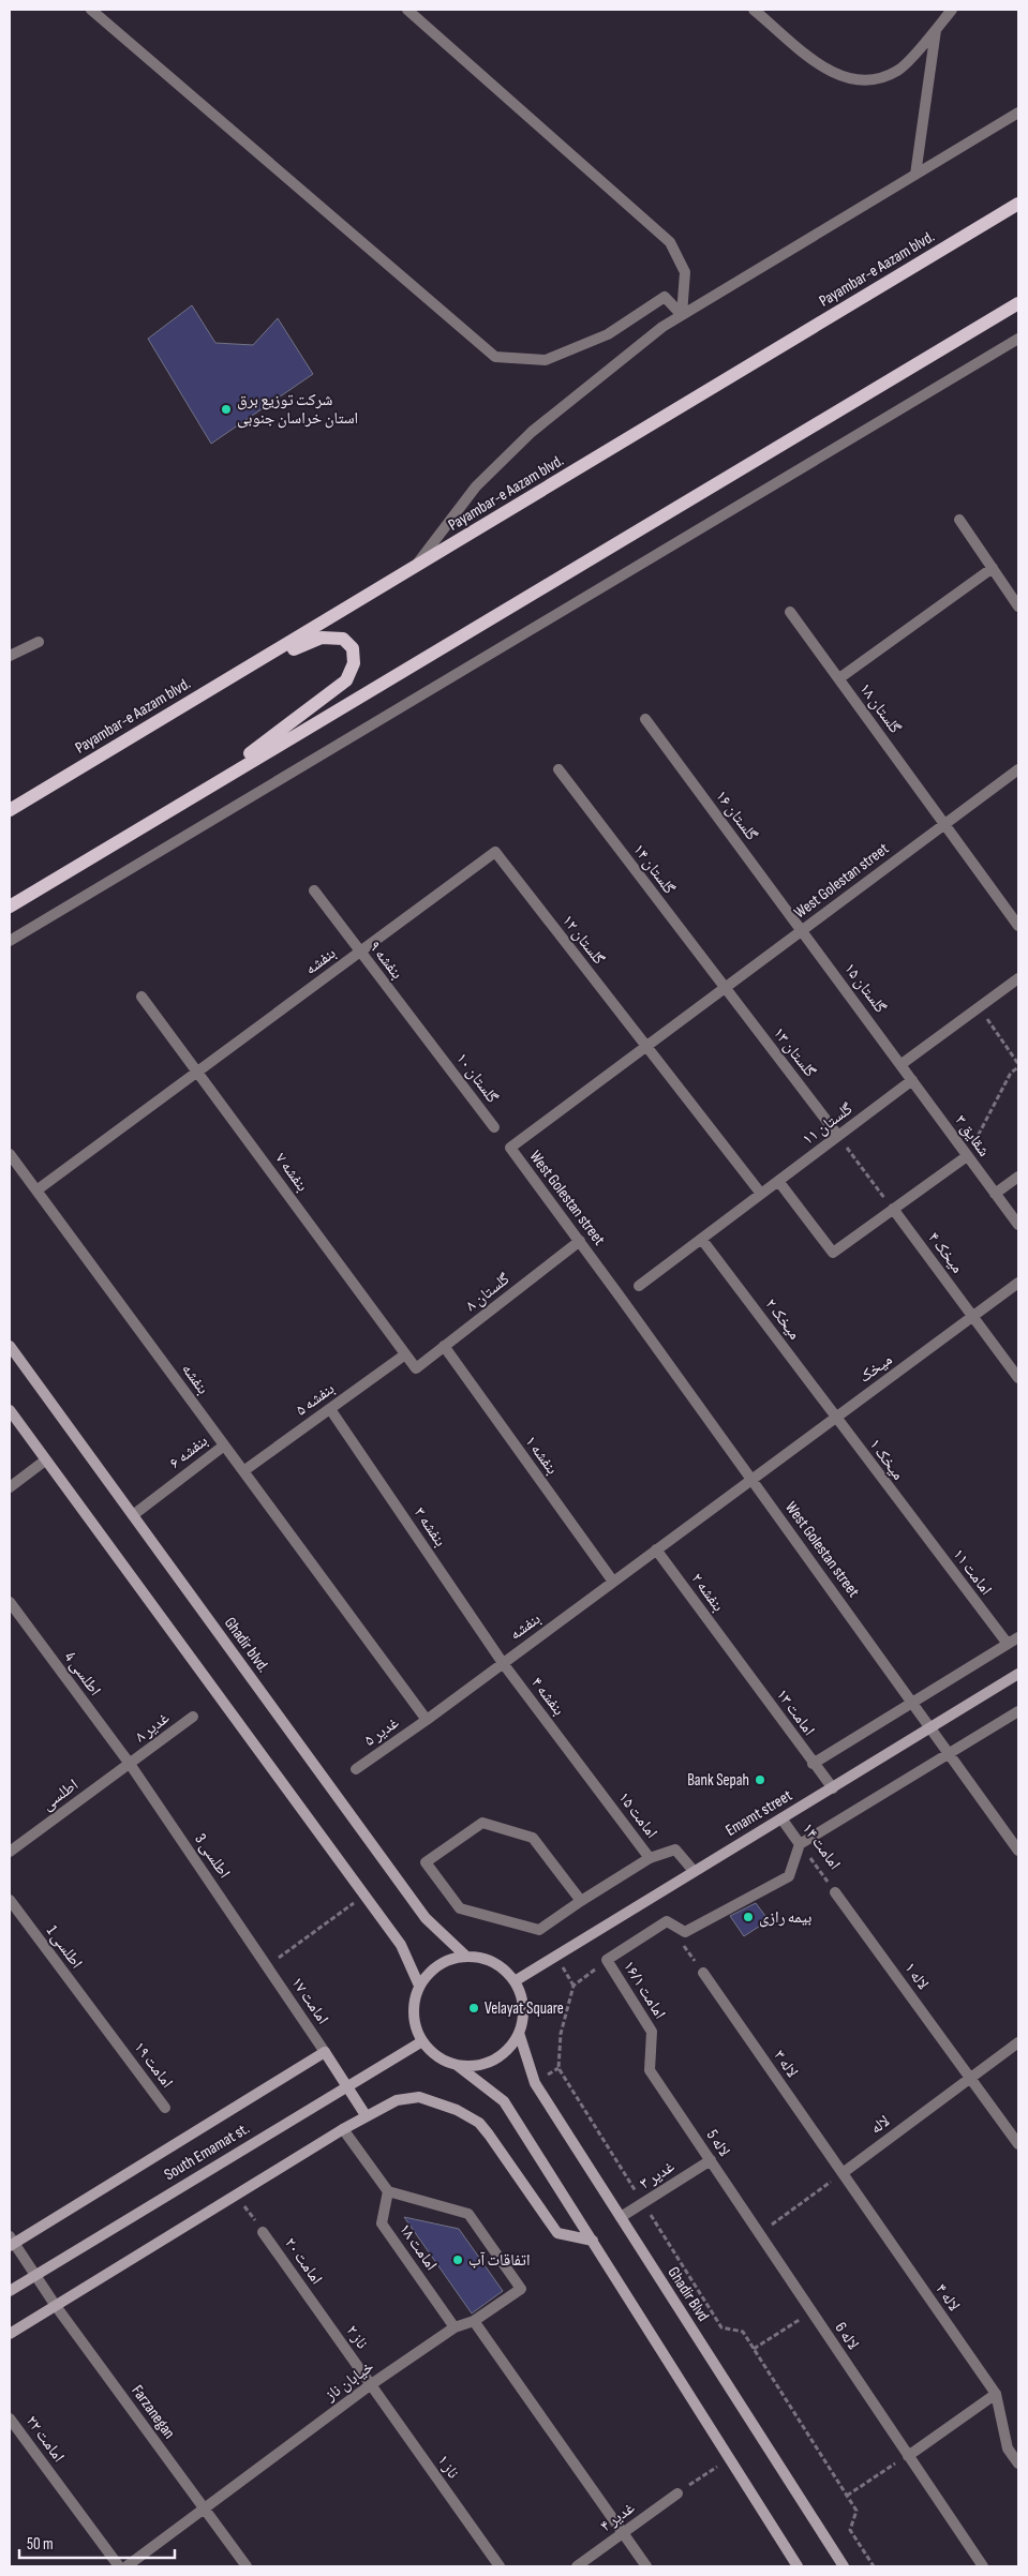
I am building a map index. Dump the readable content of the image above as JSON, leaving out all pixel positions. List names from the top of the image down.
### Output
{
  "streets": {
    "main road": [
      "Payambar-e Aazam blvd.",
      "Ghadir blvd.",
      "Emamt street",
      "South Emamat st.",
      "Ghadir Blvd"
    ],
    "street": [
      "گلستان ۱۸",
      "گلستان ۱۶",
      "گلستان ۱۴",
      "West Golestan street",
      "گلستان ۱۲",
      "بنفشه ۹",
      "بنفشه",
      "گلستان ۱۵",
      "گلستان ۱۳",
      "گلستان ۱۰",
      "گلستان ۱۱",
      "شقایق ۳",
      "بنفشه ۷",
      "میخک ۴",
      "گلستان ۸",
      "میخک ۲",
      "میخک",
      "بنفشه ۵",
      "بنفشه ۶",
      "بنفشه ۱",
      "میخک ۱",
      "بنفشه ۳",
      "امامت ۱۱",
      "بنفشه ۲",
      "اطلسی 4",
      "بنفشه ۴",
      "امامت ۱۳",
      "غدیر ۸",
      "غدیر ۵",
      "اطلسی",
      "امامت ۱۵",
      "امامت ۱۴",
      "اطلسی 3",
      "اطلسی 1",
      "لاله ۱",
      "امامت ۱۶/۱",
      "امامت ۱۷",
      "لاله ۳",
      "امامت ۱۹",
      "لاله",
      "لاله 5",
      "غدیر ۳",
      "امامت ۱۸",
      "امامت ۲۰",
      "لاله ۴",
      "لاله 6",
      "ناز ۲",
      "خیابان ناز",
      "Farzanegan",
      "امامت ۲۲",
      "ناز ۱",
      "غدیر ۴"
    ]
  },
  "crossings": [
    ["گلستان ۱۸", "West Golestan street"],
    ["گلستان ۱۶", "West Golestan street"],
    ["گلستان ۱۶", "گلستان ۱۵"],
    ["گلستان ۱۴", "West Golestan street"],
    ["گلستان ۱۴", "گلستان ۱۳"],
    ["West Golestan street", "گلستان ۱۲"],
    ["West Golestan street", "بنفشه"],
    ["West Golestan street", "گلستان ۱۵"],
    ["West Golestan street", "گلستان ۱۳"],
    ["West Golestan street", "گلستان ۸"],
    ["West Golestan street", "میخک"],
    ["West Golestan street", "Emamt street"],
    ["گلستان ۱۲", "بنفشه"],
    ["بنفشه ۹", "بنفشه"],
    ["بنفشه ۹", "گلستان ۱۰"],
    ["بنفشه", "بنفشه ۷"],
    ["بنفشه", "میخک"],
    ["بنفشه", "بنفشه ۵"],
    ["بنفشه", "بنفشه ۶"],
    ["بنفشه", "بنفشه ۱"],
    ["بنفشه", "بنفشه ۳"],
    ["بنفشه", "بنفشه ۲"],
    ["بنفشه", "بنفشه ۴"],
    ["بنفشه", "غدیر ۵"],
    ["گلستان ۱۵", "شقایق ۳"],
    ["گلستان ۱۳", "گلستان ۱۱"],
    ["گلستان ۱۱", "شقایق ۳"],
    ["گلستان ۱۱", "میخک ۲"],
    ["بنفشه ۷", "گلستان ۸"],
    ["بنفشه ۷", "بنفشه ۵"],
    ["میخک ۴", "میخک"],
    ["گلستان ۸", "بنفشه ۱"],
    ["میخک ۲", "میخک"],
    ["میخک ۲", "میخک ۱"],
    ["میخک", "میخک ۱"],
    ["بنفشه ۵", "بنفشه ۳"],
    ["بنفشه ۶", "Ghadir blvd."],
    ["میخک ۱", "امامت ۱۱"],
    ["بنفشه ۳", "بنفشه ۴"],
    ["بنفشه ۲", "امامت ۱۳"],
    ["Ghadir blvd.", "Emamt street"],
    ["Ghadir blvd.", "South Emamat st."],
    ["Ghadir blvd.", "Ghadir Blvd"],
    ["اطلسی 4", "غدیر ۸"],
    ["اطلسی 4", "اطلسی"],
    ["اطلسی 4", "اطلسی 3"],
    ["بنفشه ۴", "امامت ۱۵"],
    ["امامت ۱۳", "Emamt street"],
    ["غدیر ۸", "اطلسی"],
    ["غدیر ۸", "اطلسی 3"],
    ["اطلسی", "اطلسی 3"],
    ["Emamt street", "امامت ۱۵"],
    ["Emamt street", "امامت ۱۴"],
    ["Emamt street", "South Emamat st."],
    ["Emamt street", "Ghadir Blvd"],
    ["امامت ۱۴", "لاله ۱"],
    ["اطلسی 3", "امامت ۱۷"],
    ["اطلسی 1", "امامت ۱۹"],
    ["لاله ۱", "لاله"],
    ["امامت ۱۶/۱", "لاله 5"],
    ["لاله ۳", "لاله"],
    ["لاله ۳", "لاله ۴"],
    ["لاله", "لاله ۴"],
    ["لاله 5", "غدیر ۳"],
    ["لاله 5", "لاله 6"],
    ["South Emamat st.", "Ghadir Blvd"],
    ["South Emamat st.", "Farzanegan"],
    ["غدیر ۳", "Ghadir Blvd"],
    ["امامت ۱۸", "خیابان ناز"],
    ["امامت ۲۰", "ناز ۲"],
    ["ناز ۲", "خیابان ناز"],
    ["ناز ۲", "ناز ۱"],
    ["خیابان ناز", "Farzanegan"],
    ["خیابان ناز", "ناز ۱"]
  ],
  "places": [
    "شرکت توزیع برق استان خراسان جنوبی",
    "Bank Sepah",
    "بیمه رازی",
    "Velayat Square",
    "اتفاقات آب"
  ],
  "scale_bar": "50 m"
}
